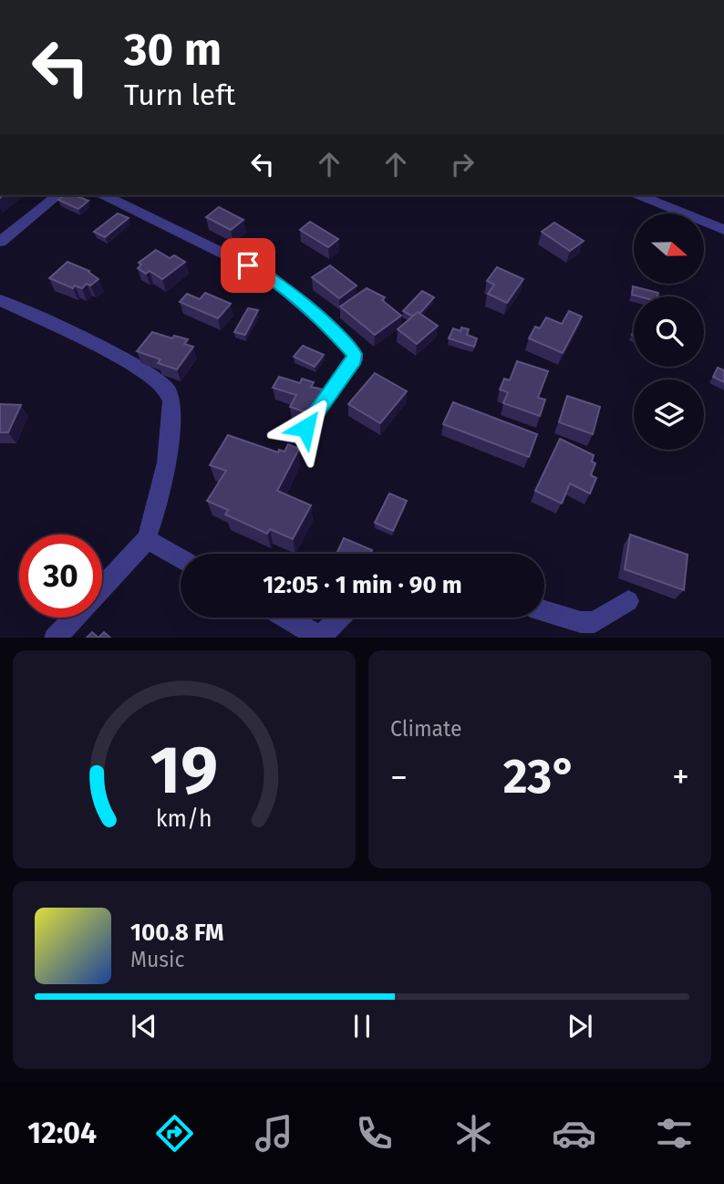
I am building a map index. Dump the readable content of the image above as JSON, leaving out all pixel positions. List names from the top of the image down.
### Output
{
  "north": "right",
  "page": {
    "turn": ["30 m", "Turn left"],
    "limit": "30",
    "trip": "12:05 · 1 min · 90 m",
    "tile": "Climate",
    "heat": ["−", "23°", "+"],
    "song": ["100.8 FM", "Music"],
    "tabs": "12:04",
    "gauge": ["19", "km/h"]
  }
}
